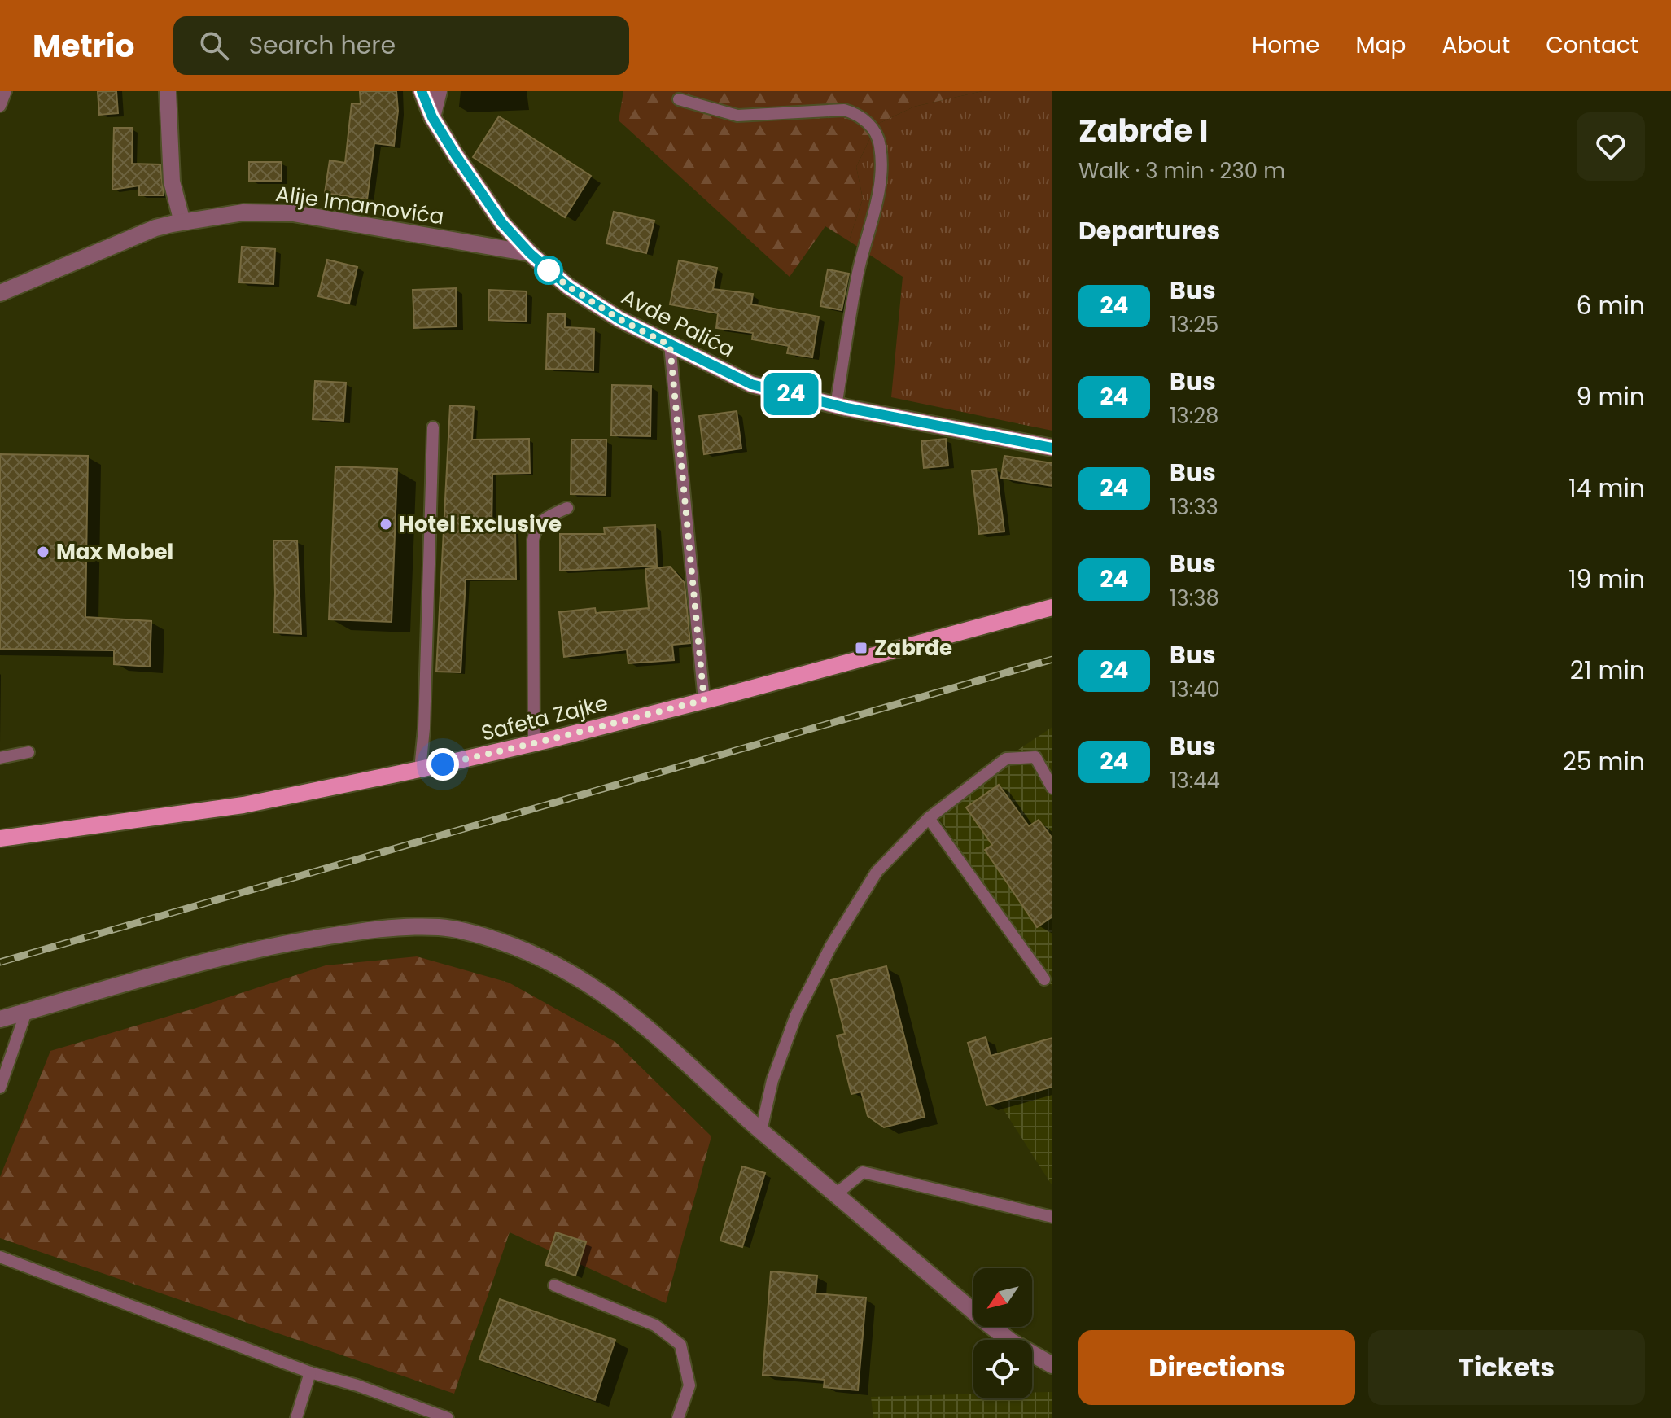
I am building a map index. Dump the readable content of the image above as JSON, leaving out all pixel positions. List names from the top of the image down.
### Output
{
  "streets": {
    "main road": ["Safeta Zajke"],
    "street": ["Alije Imamovića", "Avde Palića"]
  },
  "crossings": [
    ["Alije Imamovića", "Avde Palića"]
  ],
  "places": {
    "other": ["Hotel Exclusive", "Max Mobel"],
    "transit": ["Zabrđe"]
  },
  "lines": ["bus line 24"],
  "north": "bottom left",
  "page": {
    "header": "Metrio",
    "search": "Search here",
    "nav": [
      "Home",
      "Map",
      "About",
      "Contact"
    ],
    "on_map": "24",
    "heading": [
      ["Zabrđe I", "Walk · 3 min · 230 m"],
      "Departures"
    ],
    "list": [
      {
        "mark": "24",
        "name": "Bus",
        "note": "13:25",
        "value": "6 min"
      },
      {
        "mark": "24",
        "name": "Bus",
        "note": "13:28",
        "value": "9 min"
      },
      {
        "mark": "24",
        "name": "Bus",
        "note": "13:33",
        "value": "14 min"
      },
      {
        "mark": "24",
        "name": "Bus",
        "note": "13:38",
        "value": "19 min"
      },
      {
        "mark": "24",
        "name": "Bus",
        "note": "13:40",
        "value": "21 min"
      },
      {
        "mark": "24",
        "name": "Bus",
        "note": "13:44",
        "value": "25 min"
      }
    ],
    "buttons": ["Directions", "Tickets"]
  }
}
